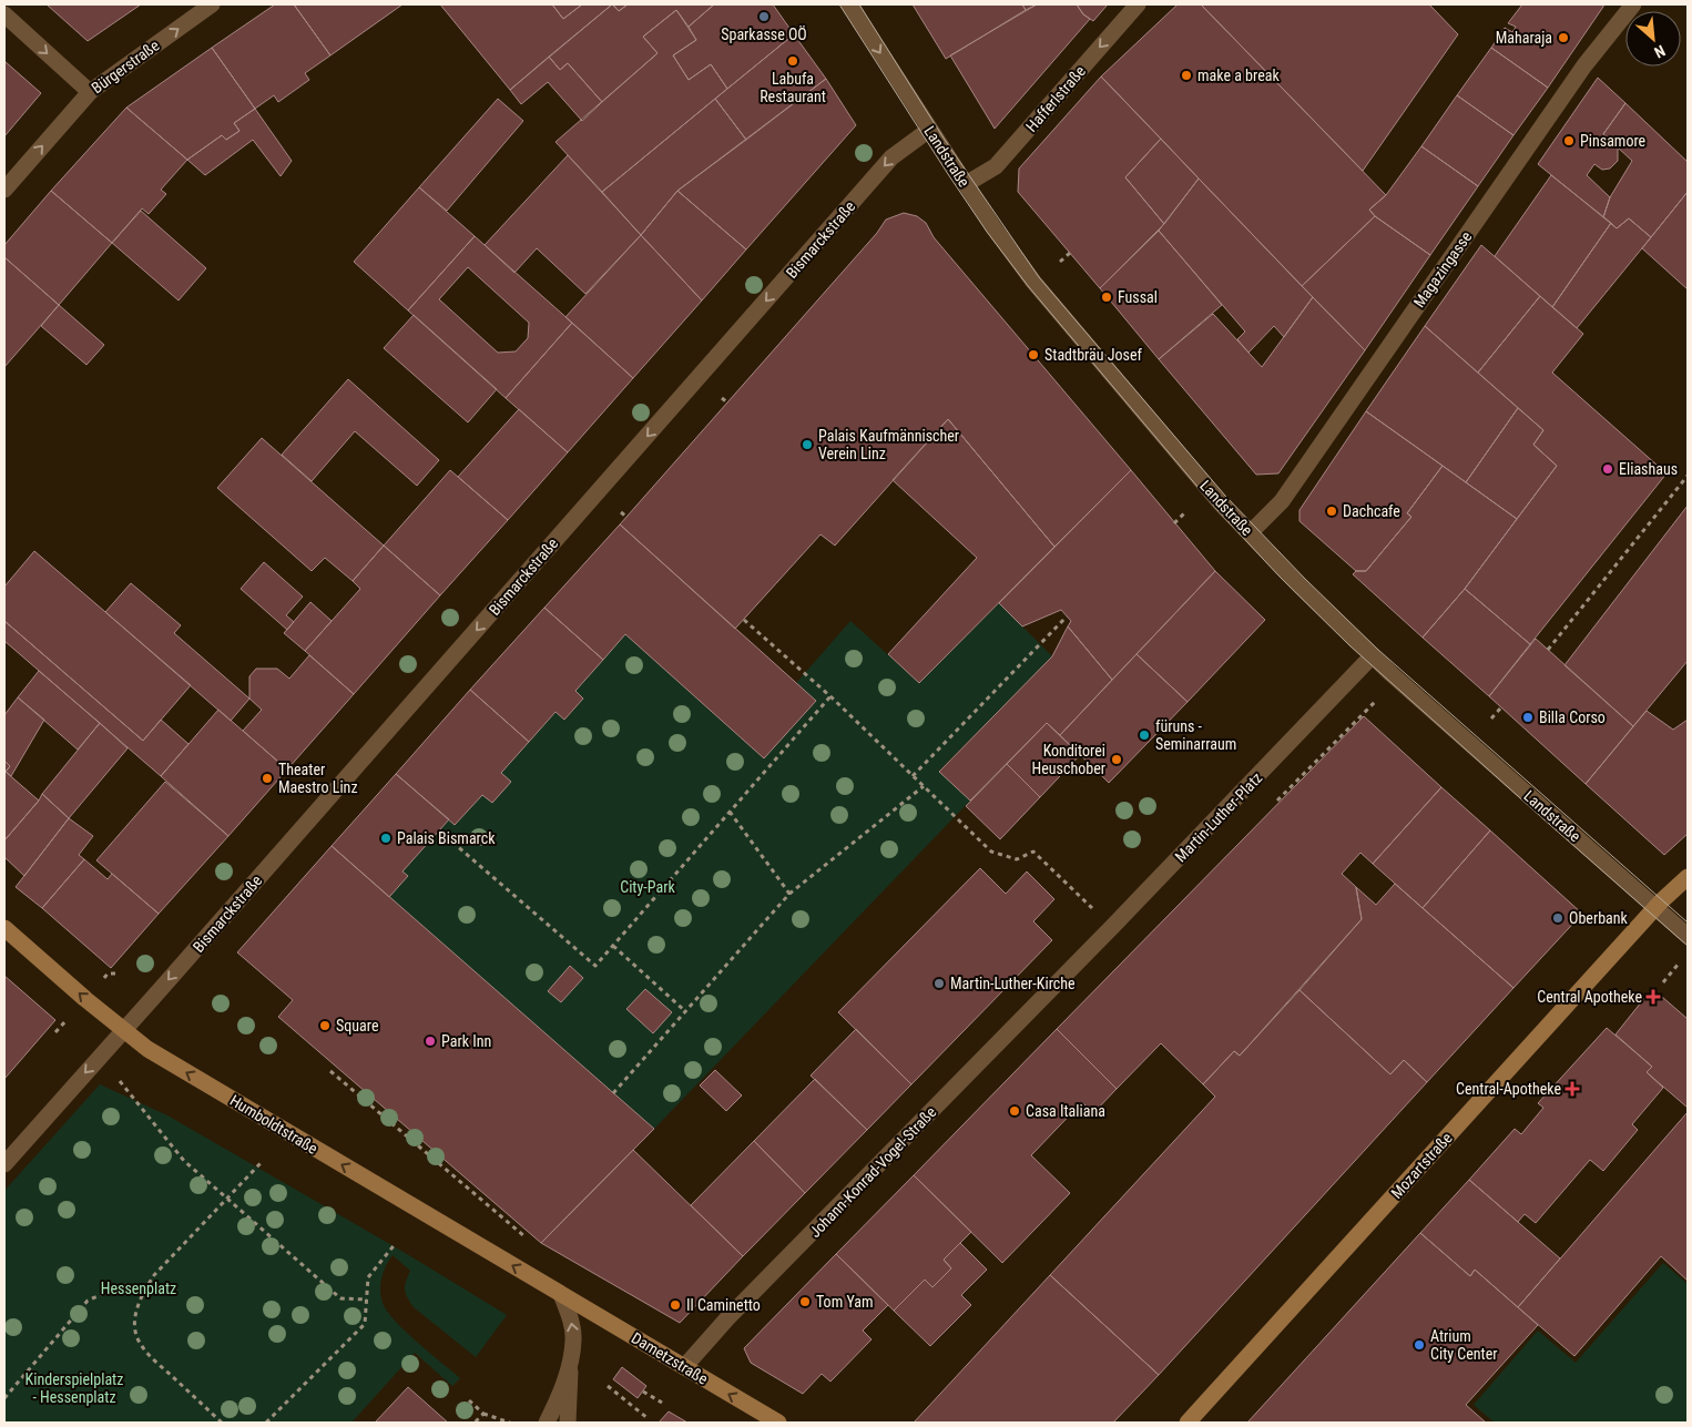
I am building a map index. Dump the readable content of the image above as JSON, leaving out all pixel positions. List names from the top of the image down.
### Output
{
  "streets": {
    "main road": ["Humboldtstraße", "Mozartstraße", "Dametzstraße"],
    "street": [
      "Bürgerstraße",
      "Hafferlstraße",
      "Landstraße",
      "Bismarckstraße",
      "Magazingasse",
      "Martin-Luther-Platz",
      "Johann-Konrad-Vogel-Straße"
    ]
  },
  "crossings": [
    ["Hafferlstraße", "Landstraße"],
    ["Landstraße", "Bismarckstraße"],
    ["Landstraße", "Magazingasse"],
    ["Landstraße", "Martin-Luther-Platz"],
    ["Landstraße", "Mozartstraße"],
    ["Bismarckstraße", "Humboldtstraße"],
    ["Martin-Luther-Platz", "Johann-Konrad-Vogel-Straße"],
    ["Humboldtstraße", "Dametzstraße"],
    ["Johann-Konrad-Vogel-Straße", "Dametzstraße"]
  ],
  "one_way": [
    "Bürgerstraße",
    "Hafferlstraße",
    "Bismarckstraße",
    "Humboldtstraße",
    "Dametzstraße"
  ],
  "parks": ["City-Park", "Hessenplatz", "Kinderspielplatz - Hessenplatz"],
  "places": {
    "other": [
      "Sparkasse OÖ",
      "Maharaja",
      "Labufa Restaurant",
      "make a break",
      "Pinsamore",
      "Fussal",
      "Stadtbräu Josef",
      "Palais Kaufmännischer Verein Linz",
      "Eliashaus",
      "Dachcafe",
      "Billa Corso",
      "füruns - Seminarraum",
      "Konditorei Heuschober",
      "Theater Maestro Linz",
      "Palais Bismarck",
      "Oberbank",
      "Martin-Luther-Kirche",
      "Square",
      "Park Inn",
      "Casa Italiana",
      "Tom Yam",
      "Il Caminetto",
      "Atrium City Center"
    ],
    "health": ["Central Apotheke", "Central-Apotheke"]
  },
  "north": "bottom right"
}
